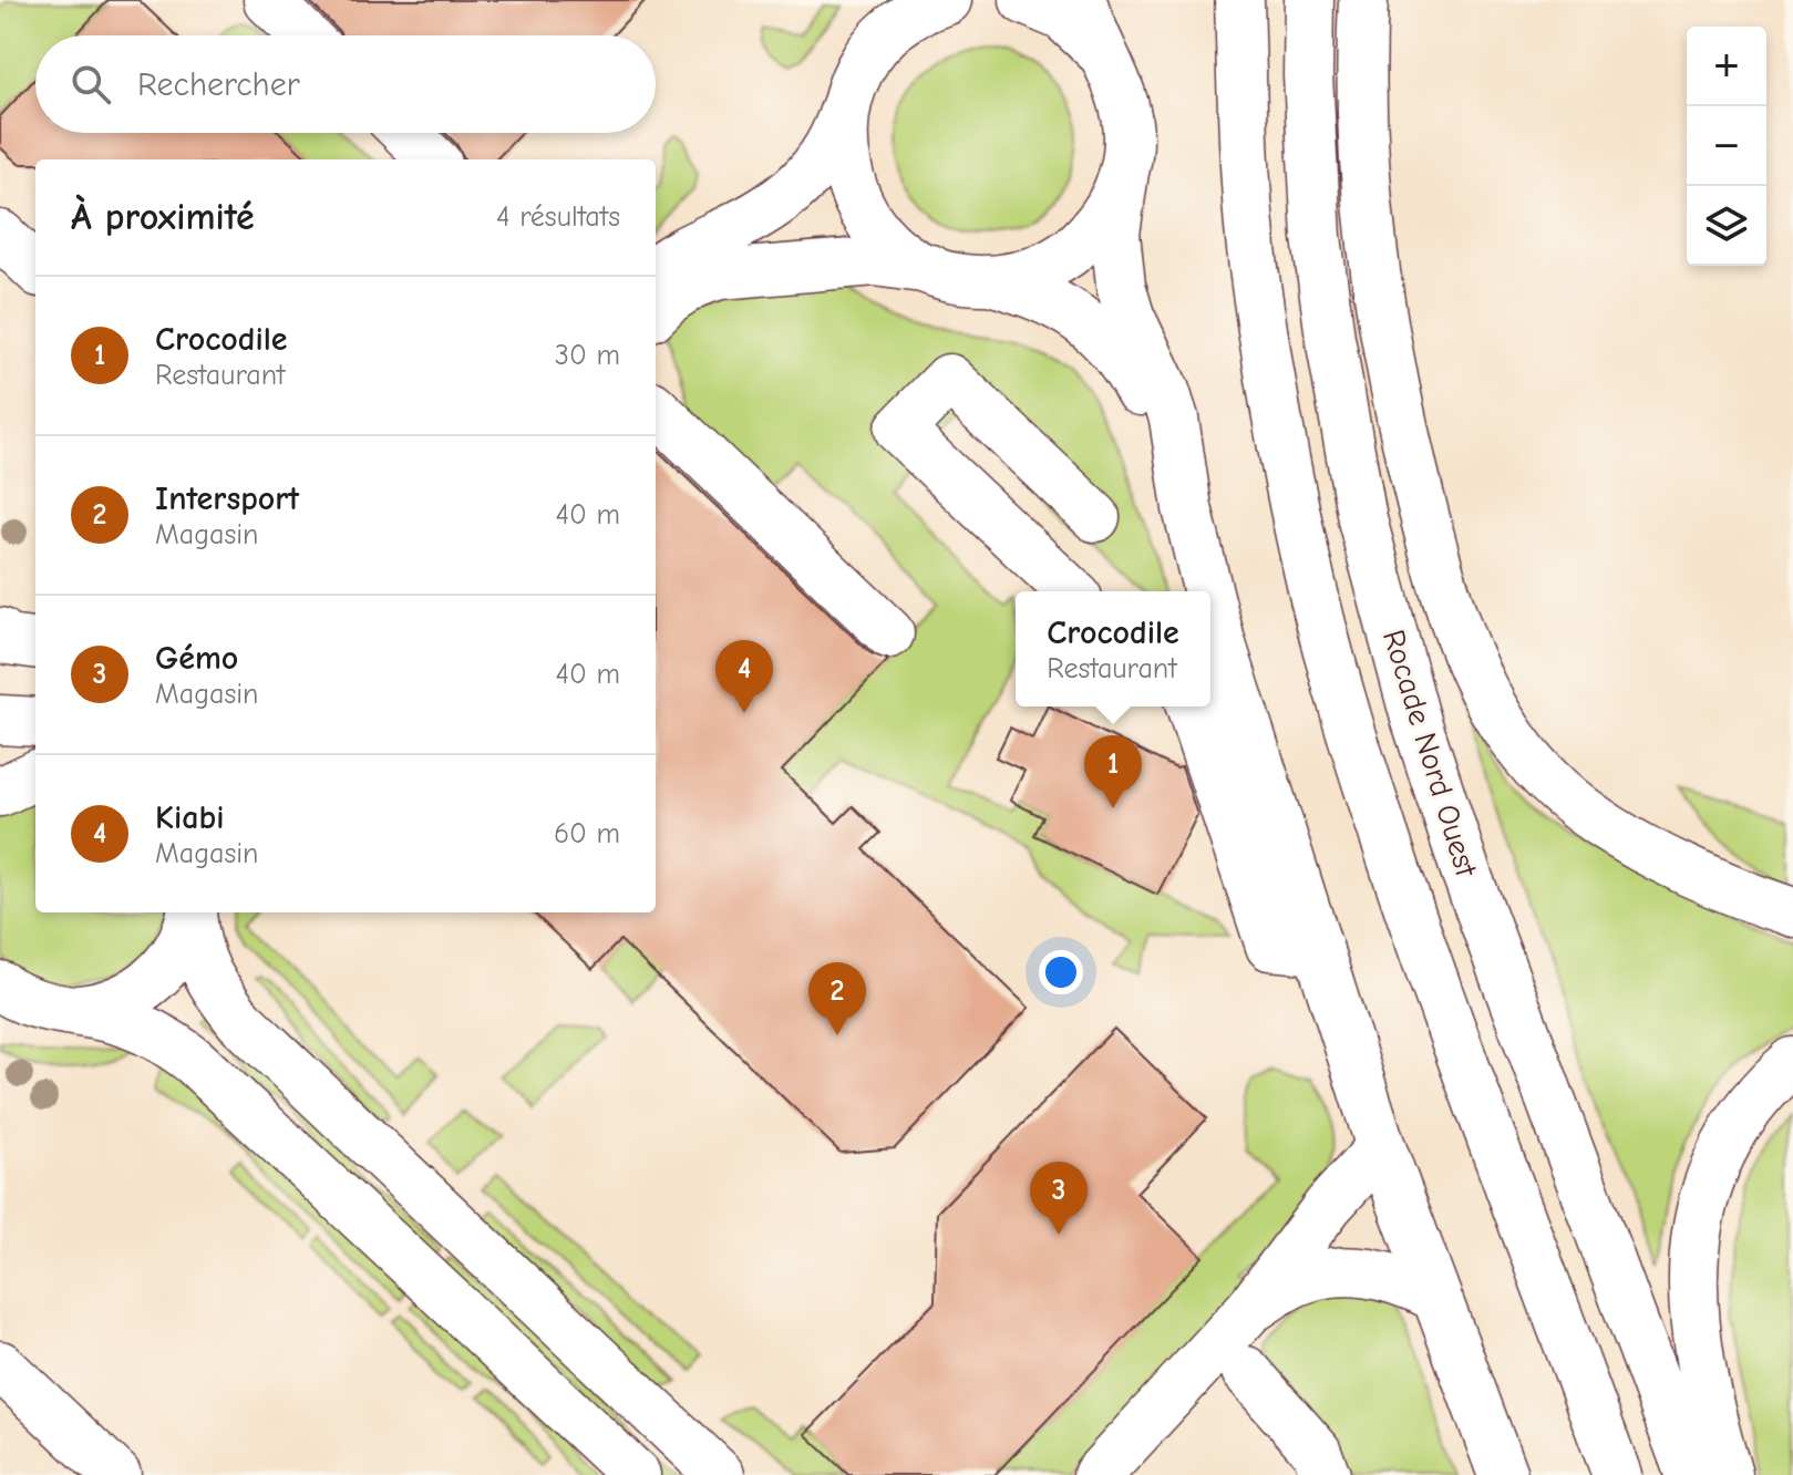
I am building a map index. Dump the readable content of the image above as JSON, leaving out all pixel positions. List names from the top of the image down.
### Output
{
  "streets": {
    "main road": ["Rocade Nord Ouest"]
  },
  "page": {
    "map_buttons": ["+", "−"],
    "search": "Rechercher",
    "heading": ["À proximité", "4 résultats"],
    "list": [
      {
        "mark": "1",
        "name": "Crocodile",
        "note": "Restaurant",
        "value": "30 m"
      },
      {
        "mark": "2",
        "name": "Intersport",
        "note": "Magasin",
        "value": "40 m"
      },
      {
        "mark": "3",
        "name": "Gémo",
        "note": "Magasin",
        "value": "40 m"
      },
      {
        "mark": "4",
        "name": "Kiabi",
        "note": "Magasin",
        "value": "60 m"
      }
    ],
    "popup": ["Crocodile", "Restaurant"],
    "pins": [
      "4",
      "1",
      "2",
      "3"
    ]
  }
}
